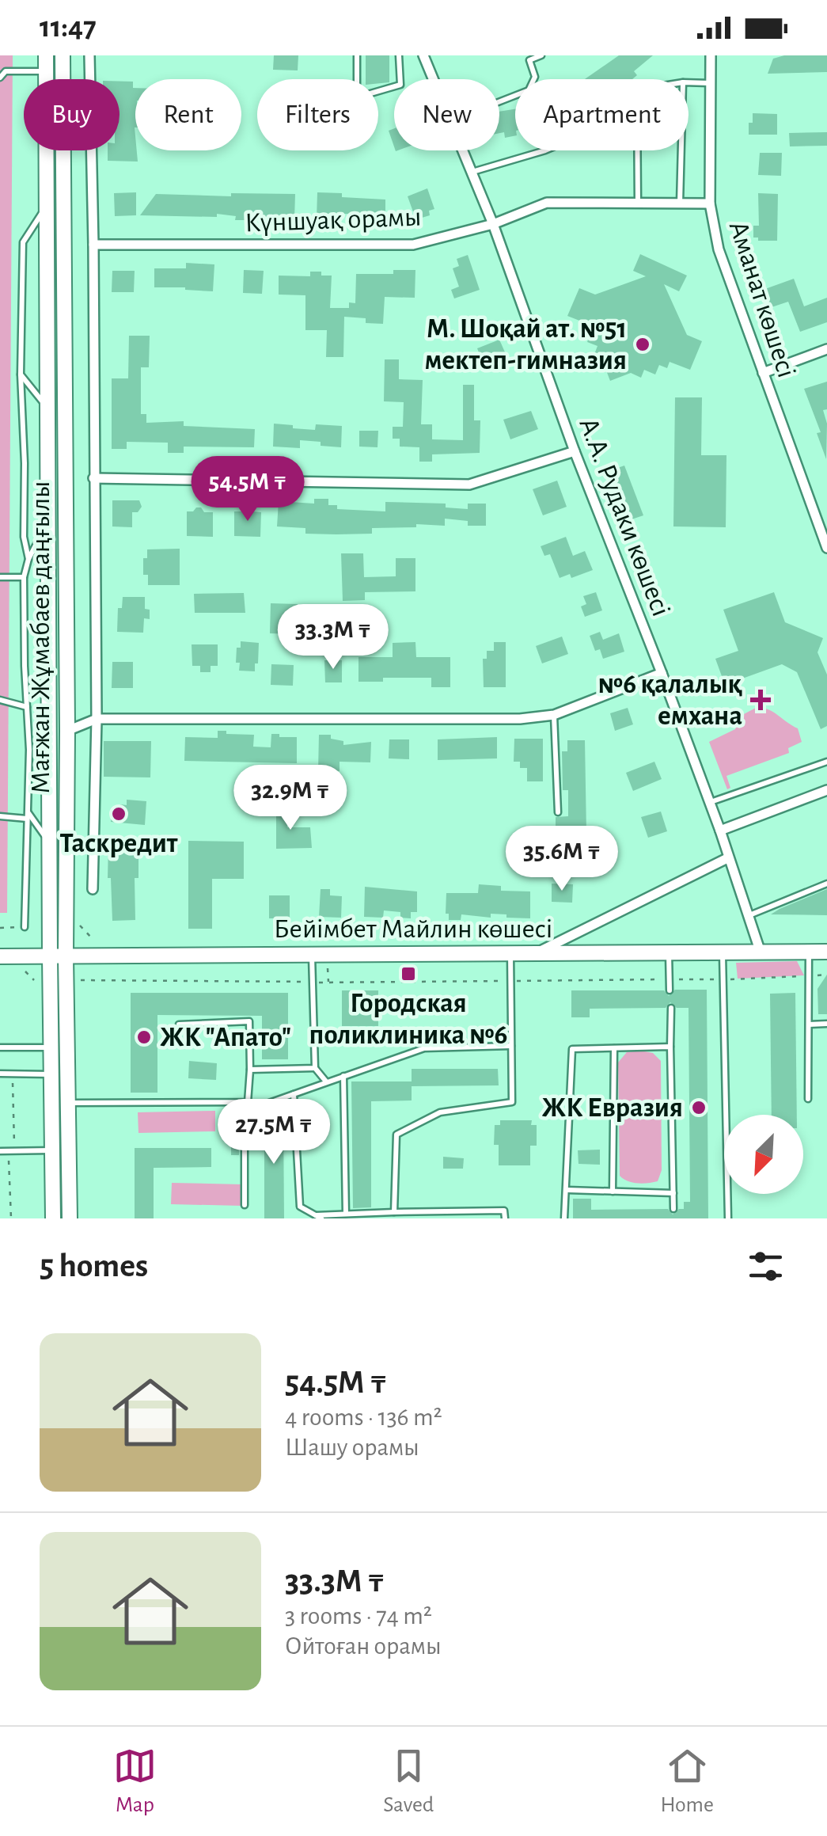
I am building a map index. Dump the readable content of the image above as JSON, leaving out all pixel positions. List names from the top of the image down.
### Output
{
  "streets": {
    "main road": ["Мағжан Жұмабаев даңғылы", "Бейімбет Майлин көшесі"],
    "street": ["Күншуақ орамы", "Аманат көшесі", "А.А. Рудаки көшесі"]
  },
  "crossings": [
    ["Күншуақ орамы", "Аманат көшесі"],
    ["Күншуақ орамы", "А.А. Рудаки көшесі"],
    ["А.А. Рудаки көшесі", "Бейімбет Майлин көшесі"],
    ["Мағжан Жұмабаев даңғылы", "Бейімбет Майлин көшесі"]
  ],
  "places": {
    "other": [
      "М. Шоқай ат. №51 мектеп-гимназия",
      "Таскредит",
      "ЖК \"Апато\"",
      "ЖК Евразия"
    ],
    "health": ["№6 қалалық емхана"],
    "transit": ["Городская поликлиника №6"]
  },
  "north": "bottom left",
  "page": {
    "status": "11:47",
    "chip": [
      "Buy",
      "Rent",
      "Filters",
      "New",
      "Apartment"
    ],
    "price": [
      "54.5M ₸",
      "33.3M ₸",
      "32.9M ₸",
      "35.6M ₸",
      "27.5M ₸"
    ],
    "heading": "5 homes",
    "list": [
      {
        "name": "54.5M ₸",
        "note": "4 rooms · 136 m² · Шашу орамы"
      },
      {
        "name": "33.3M ₸",
        "note": "3 rooms · 74 m² · Ойтоған орамы"
      }
    ],
    "tabs": ["Map", "Saved", "Home"]
  }
}
